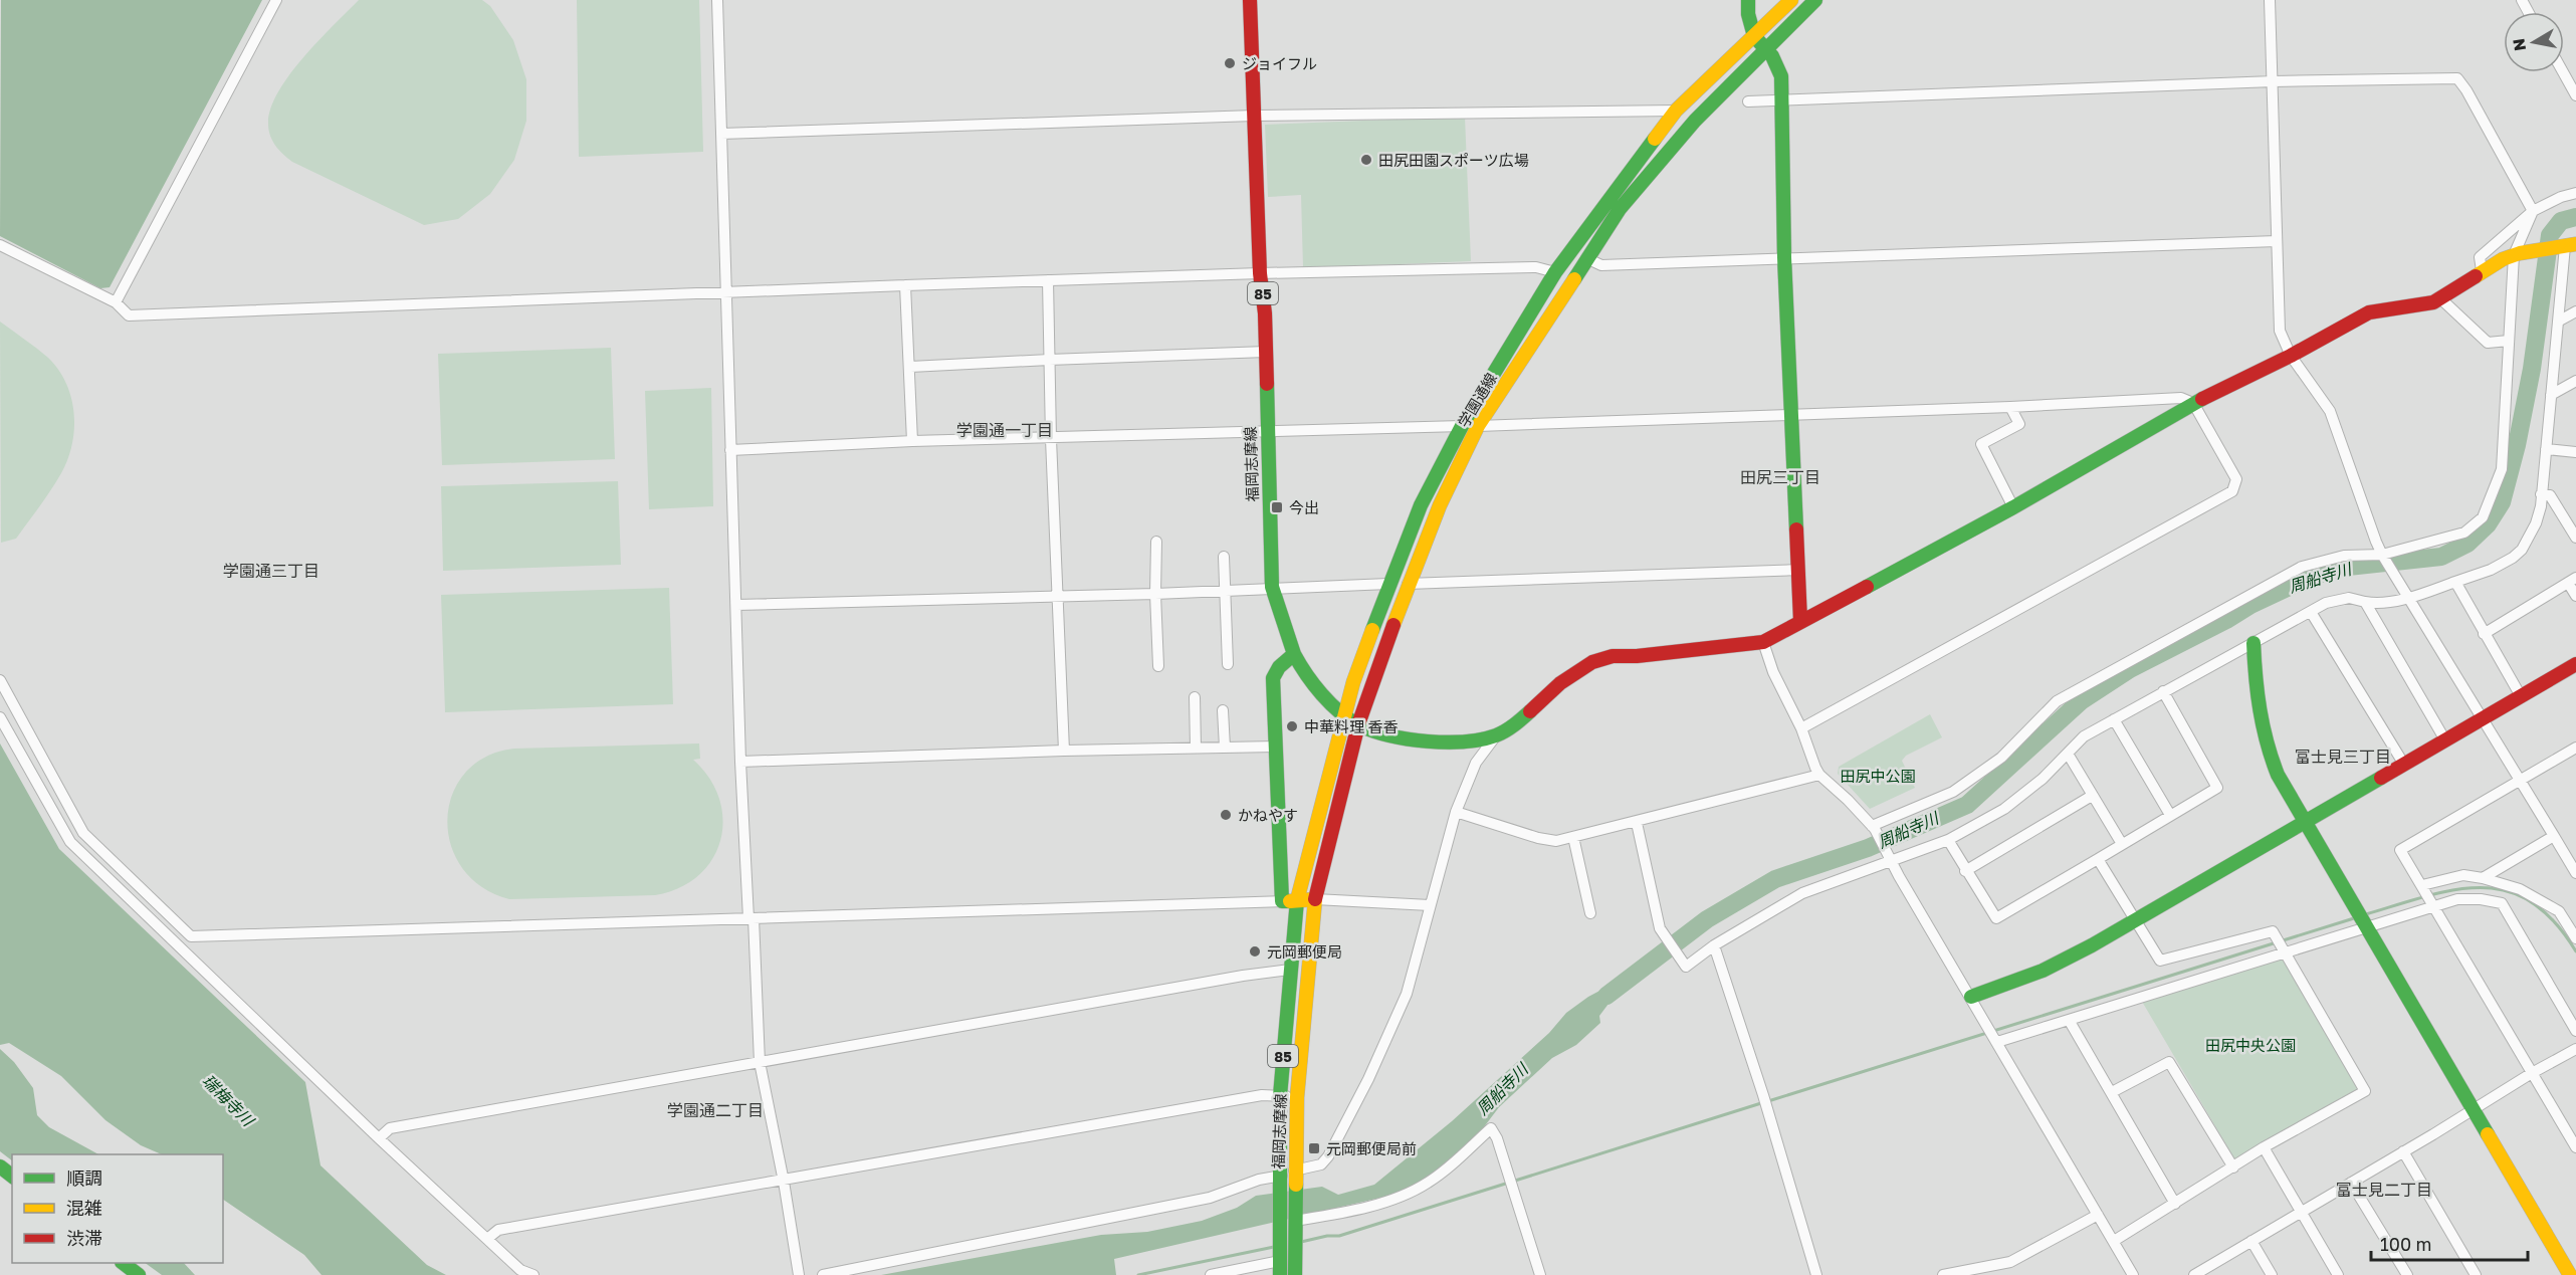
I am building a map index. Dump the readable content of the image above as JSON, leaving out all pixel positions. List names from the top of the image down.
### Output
{
  "streets": {
    "street": ["85", "学園通線", "福岡志摩線"]
  },
  "crossings": [
    ["85", "福岡志摩線"],
    ["学園通線", "福岡志摩線"]
  ],
  "districts": [
    "学園通一丁目",
    "田尻三丁目",
    "学園通三丁目",
    "富士見三丁目",
    "学園通二丁目",
    "富士見二丁目"
  ],
  "water": ["周船寺川", "瑞梅寺川"],
  "parks": ["田尻中公園", "田尻中央公園"],
  "places": {
    "other": [
      "ジョイフル",
      "田尻田園スポーツ広場",
      "中華料理 香香",
      "かねやす",
      "元岡郵便局"
    ],
    "transit": ["今出", "元岡郵便局前"]
  },
  "legend": ["順調", "混雑", "渋滞"],
  "scale_bar": "100 m",
  "north": "left"
}
